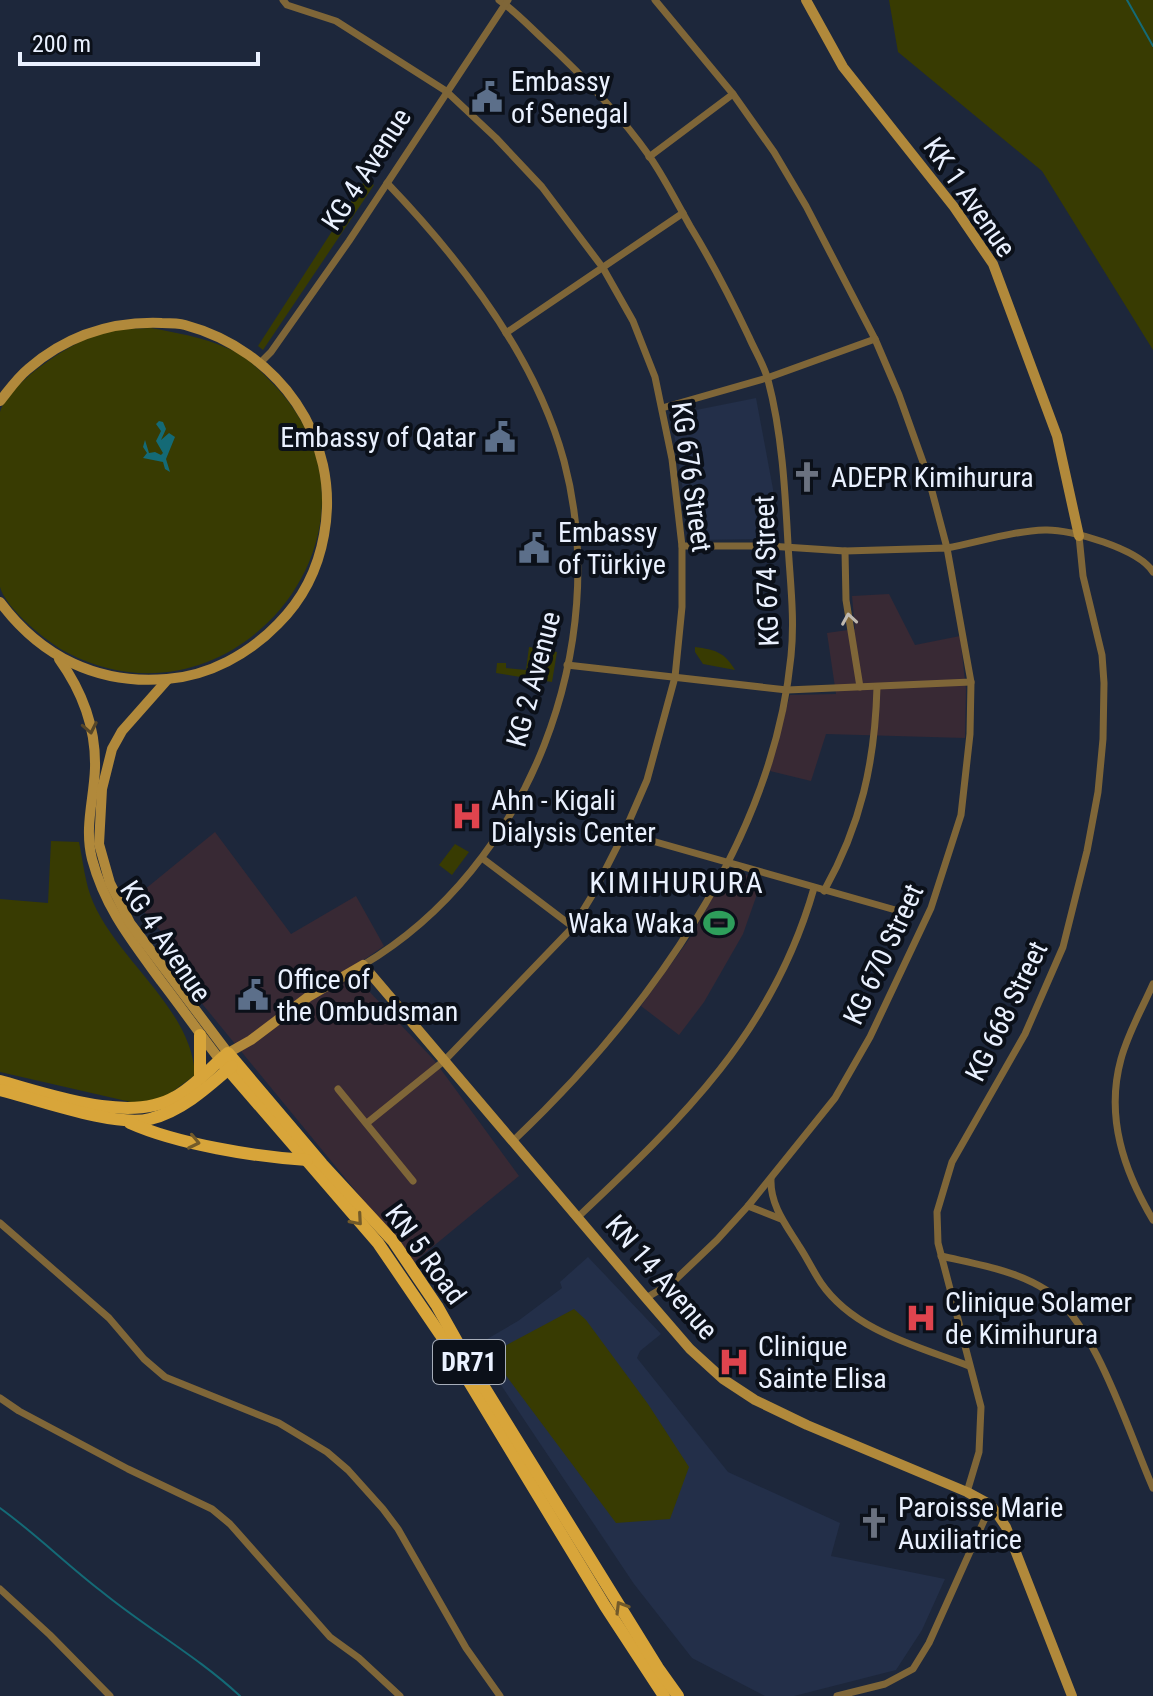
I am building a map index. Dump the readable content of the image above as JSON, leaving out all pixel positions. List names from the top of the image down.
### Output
{
  "streets": {
    "main road": [
      "KG 4 Avenue",
      "KK 1 Avenue",
      "KG 2 Avenue",
      "KN 5 Road",
      "KN 14 Avenue",
      "DR71"
    ],
    "street": [
      "KG 676 Street",
      "KG 674 Street",
      "KG 670 Street",
      "KG 668 Street"
    ]
  },
  "crossings": [
    ["KG 4 Avenue", "KG 676 Street"],
    ["KG 4 Avenue", "KG 674 Street"],
    ["KG 4 Avenue", "KG 2 Avenue"],
    ["KG 4 Avenue", "KN 5 Road"],
    ["KK 1 Avenue", "KG 668 Street"],
    ["KG 676 Street", "KN 14 Avenue"],
    ["KG 674 Street", "KN 14 Avenue"],
    ["KG 2 Avenue", "KN 5 Road"],
    ["KG 2 Avenue", "KN 14 Avenue"],
    ["KG 670 Street", "KN 14 Avenue"],
    ["KG 668 Street", "KN 14 Avenue"]
  ],
  "districts": ["KIMIHURURA"],
  "places": {
    "public building": [
      "Embassy of Senegal",
      "Embassy of Qatar",
      "Embassy of Türkiye",
      "Office of the Ombudsman"
    ],
    "church": ["ADEPR Kimihurura", "Paroisse Marie Auxiliatrice"],
    "hospital": ["Ahn - Kigali Dialysis Center", "Clinique Solamer de Kimihurura", "Clinique Sainte Elisa"],
    "sports": ["Waka Waka"]
  },
  "scale_bar": "200 m"
}
